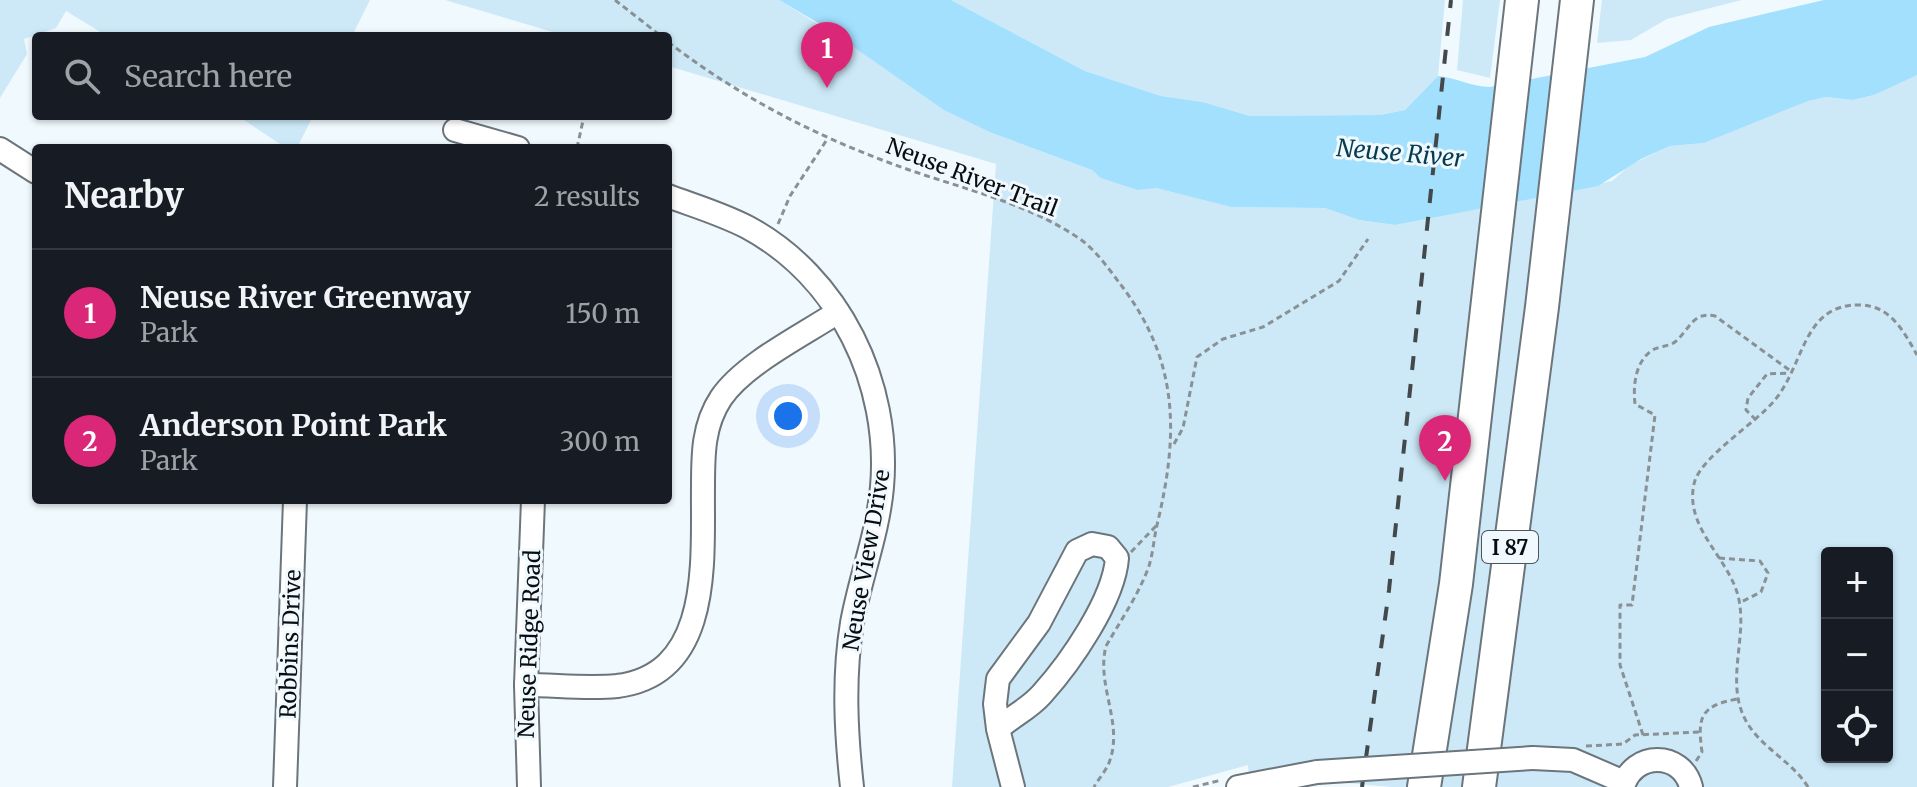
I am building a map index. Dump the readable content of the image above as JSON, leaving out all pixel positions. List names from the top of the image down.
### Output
{
  "streets": {
    "highway": ["I 87"],
    "street": ["Neuse View Drive", "Robbins Drive", "Neuse Ridge Road"],
    "path": ["Neuse River Trail"]
  },
  "water": ["Neuse River"],
  "page": {
    "pins": ["1", "2"],
    "search": "Search here",
    "heading": ["Nearby", "2 results"],
    "list": [
      {
        "mark": "1",
        "name": "Neuse River Greenway",
        "note": "Park",
        "value": "150 m"
      },
      {
        "mark": "2",
        "name": "Anderson Point Park",
        "note": "Park",
        "value": "300 m"
      }
    ],
    "map_buttons": ["+", "−"]
  }
}
